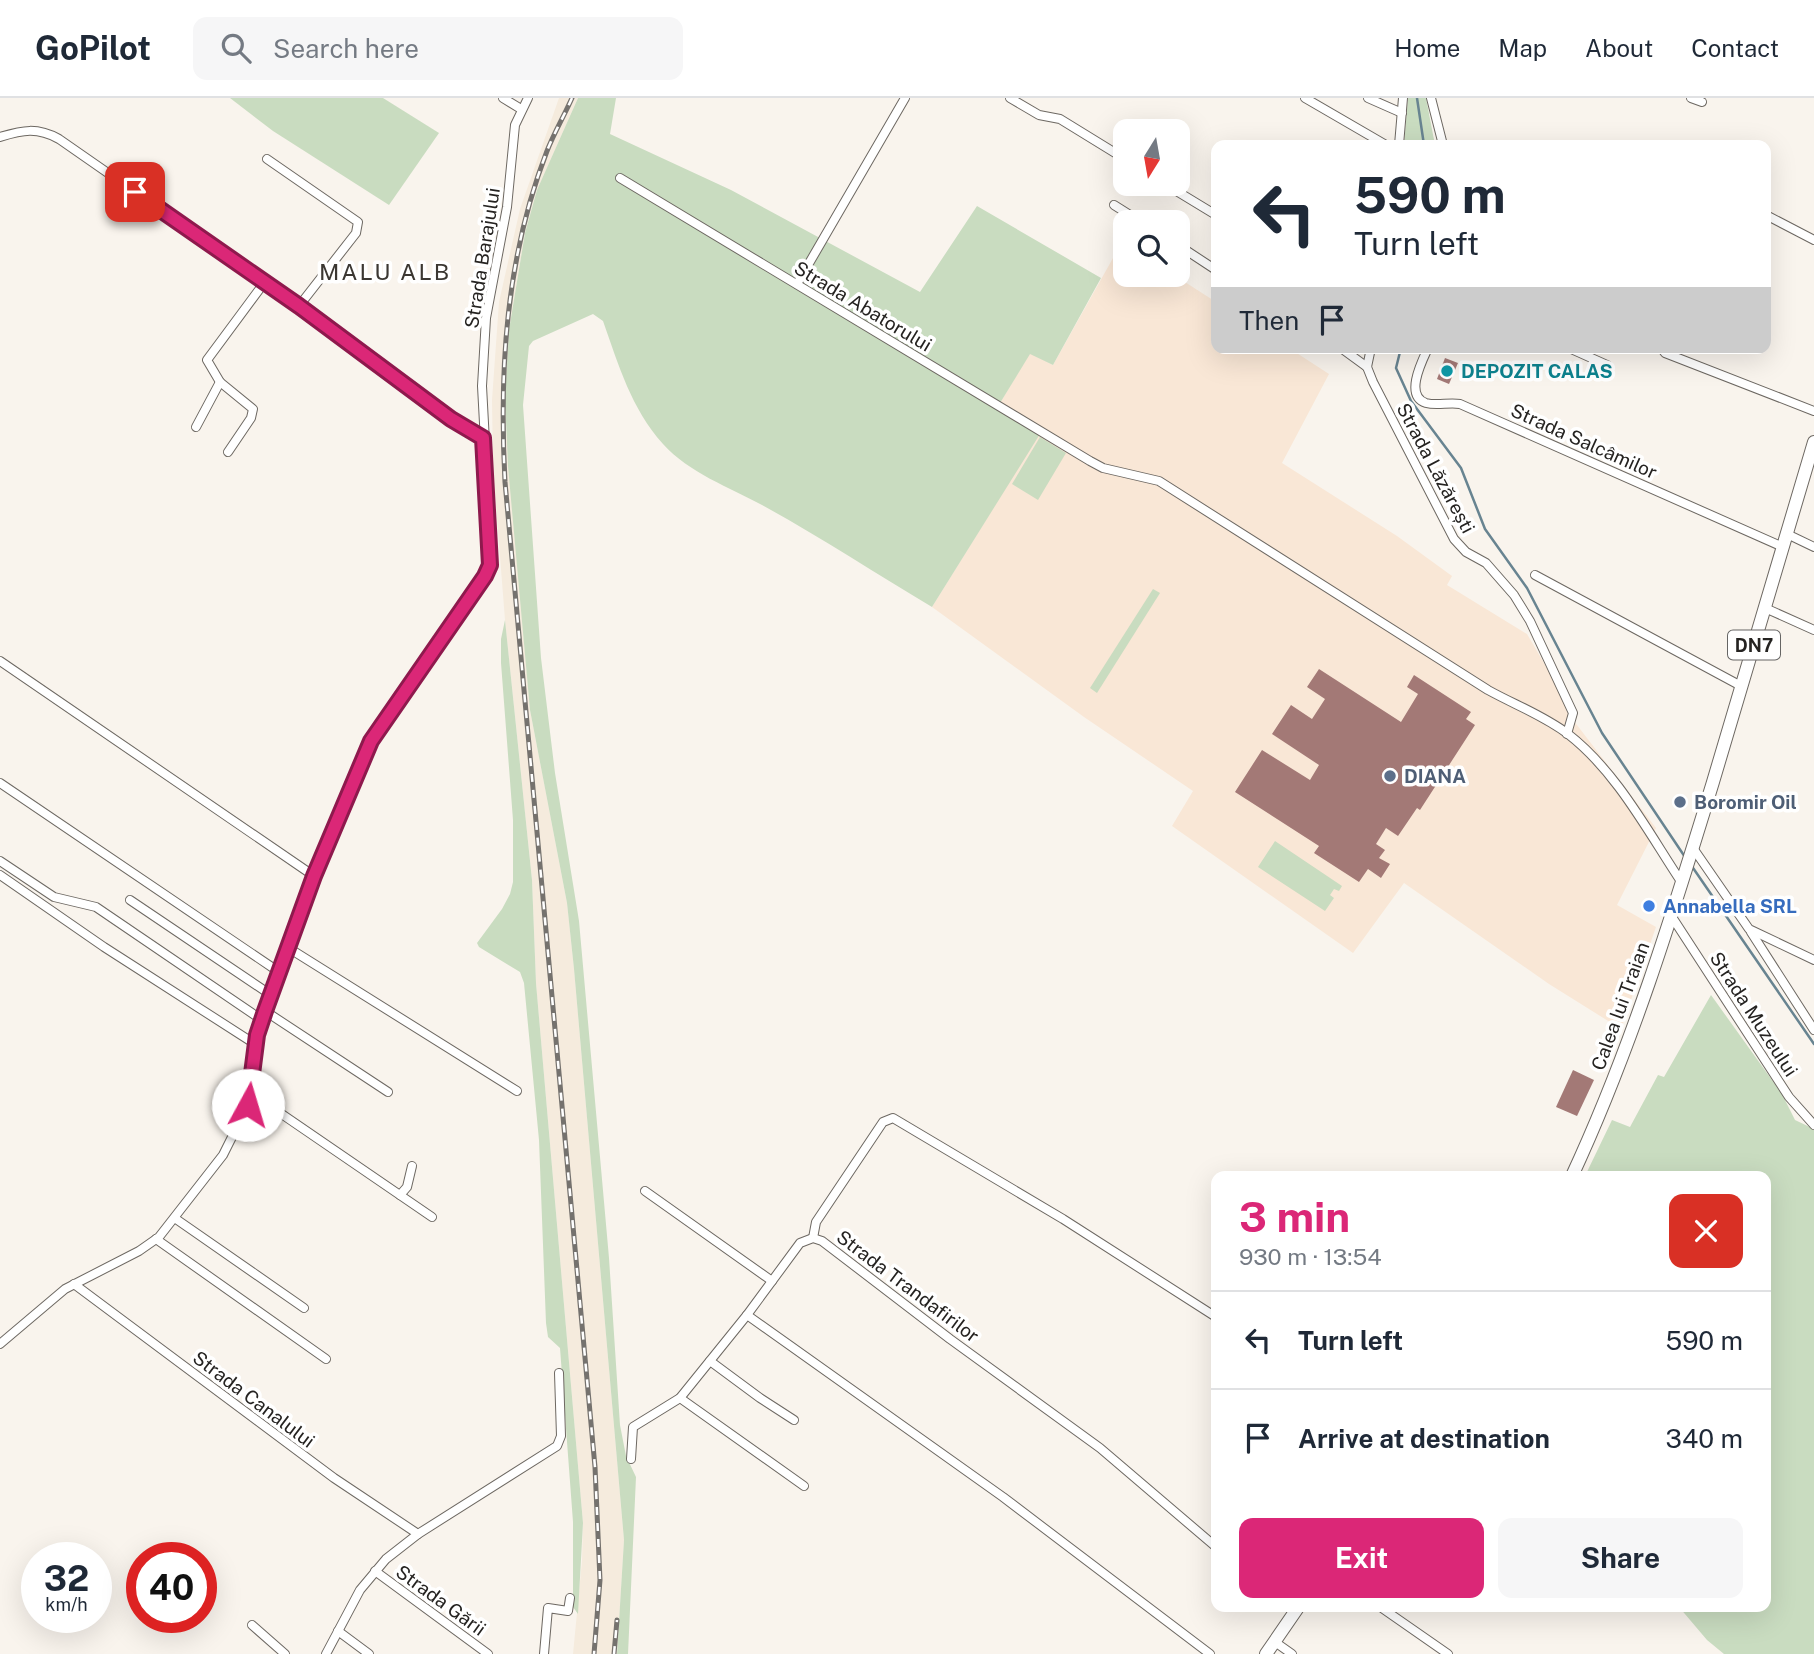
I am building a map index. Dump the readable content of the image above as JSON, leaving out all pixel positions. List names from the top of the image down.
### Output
{
  "streets": {
    "highway": ["DN7", "Calea lui Traian"],
    "street": [
      "Strada Barajului",
      "Strada Abatorului",
      "Strada Salcâmilor",
      "Strada Lăzărești",
      "Strada Muzeului",
      "Strada Trandafirilor",
      "Strada Canalului",
      "Strada Gării"
    ]
  },
  "crossings": [
    ["Strada Barajului", "Strada Canalului"],
    ["Strada Abatorului", "Strada Lăzărești"],
    ["Strada Abatorului", "Calea lui Traian"],
    ["Strada Salcâmilor", "Calea lui Traian"],
    ["Calea lui Traian", "Strada Muzeului"]
  ],
  "districts": ["MALU ALB"],
  "places": [
    "DEPOZIT CALAS",
    "DIANA",
    "Boromir Oil",
    "Annabella SRL"
  ],
  "north": "bottom",
  "page": {
    "header": "GoPilot",
    "search": "Search here",
    "nav": [
      "Home",
      "Map",
      "About",
      "Contact"
    ],
    "turn": ["590 m", "Turn left"],
    "then": "Then",
    "heading": ["3 min", "930 m · 13:54"],
    "list": [
      {
        "name": "Turn left",
        "value": "590 m"
      },
      {
        "name": "Arrive at destination",
        "value": "340 m"
      }
    ],
    "buttons": ["Exit", "Share"],
    "speed": "32 km/h",
    "limit": "40"
  }
}
